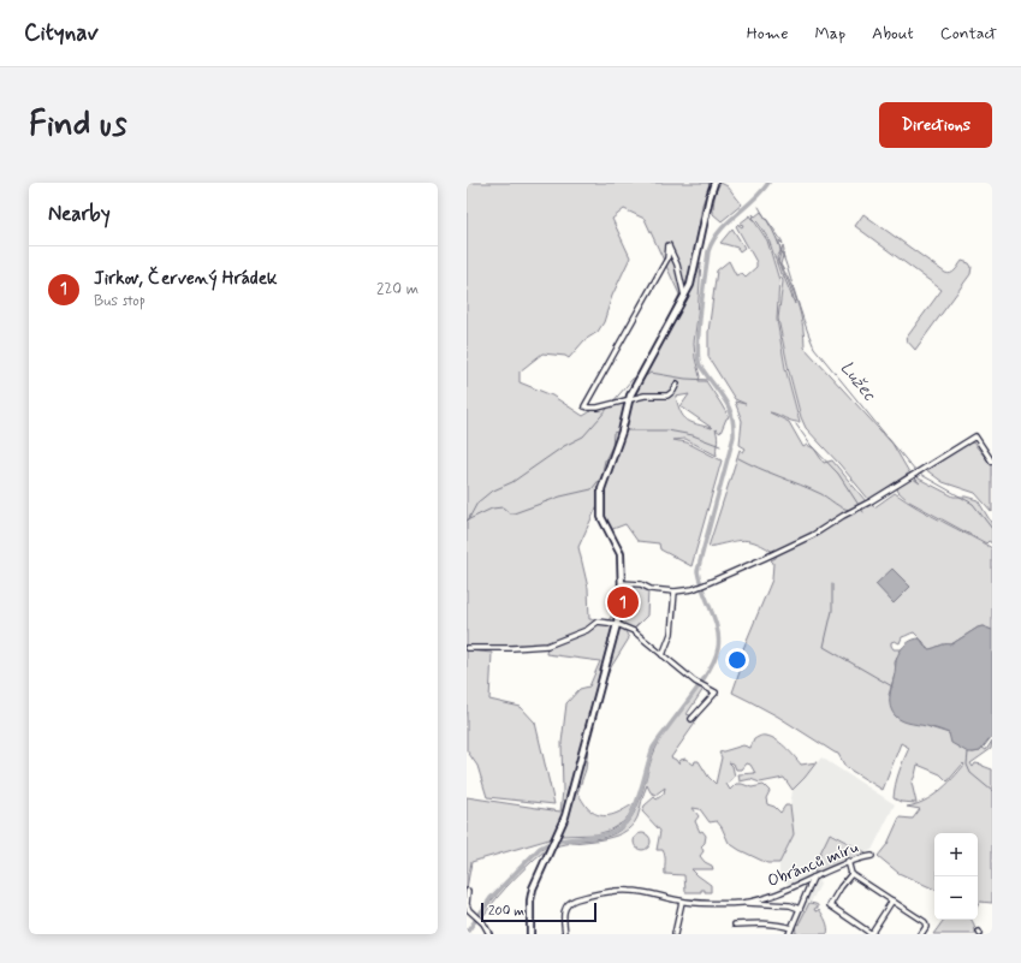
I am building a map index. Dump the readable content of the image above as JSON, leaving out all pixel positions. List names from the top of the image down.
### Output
{
  "streets": {
    "street": ["Obránců míru"]
  },
  "water": ["Lužec"],
  "scale_bar": "200 m",
  "page": {
    "header": "Citynav",
    "nav": [
      "Home",
      "Map",
      "About",
      "Contact"
    ],
    "buttons": "Directions",
    "title": "Find us",
    "heading": "Nearby",
    "list": [
      {
        "mark": "1",
        "name": "Jirkov, Červený Hrádek",
        "note": "Bus stop",
        "value": "220 m"
      }
    ],
    "pins": "1",
    "map_buttons": ["+", "−"],
    "scale": "200 m"
  }
}
